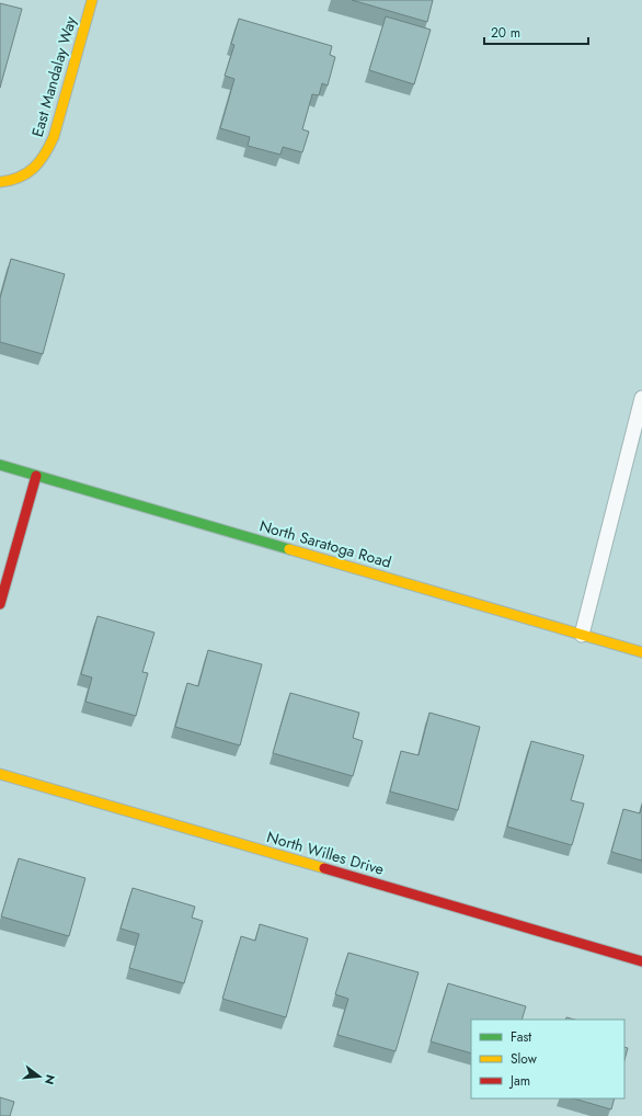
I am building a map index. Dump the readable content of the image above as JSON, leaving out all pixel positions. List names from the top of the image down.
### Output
{
  "streets": {
    "street": ["East Mandalay Way", "North Saratoga Road", "North Willes Drive"]
  },
  "legend": ["Fast", "Slow", "Jam"],
  "scale_bar": "20 m",
  "north": "right"
}
